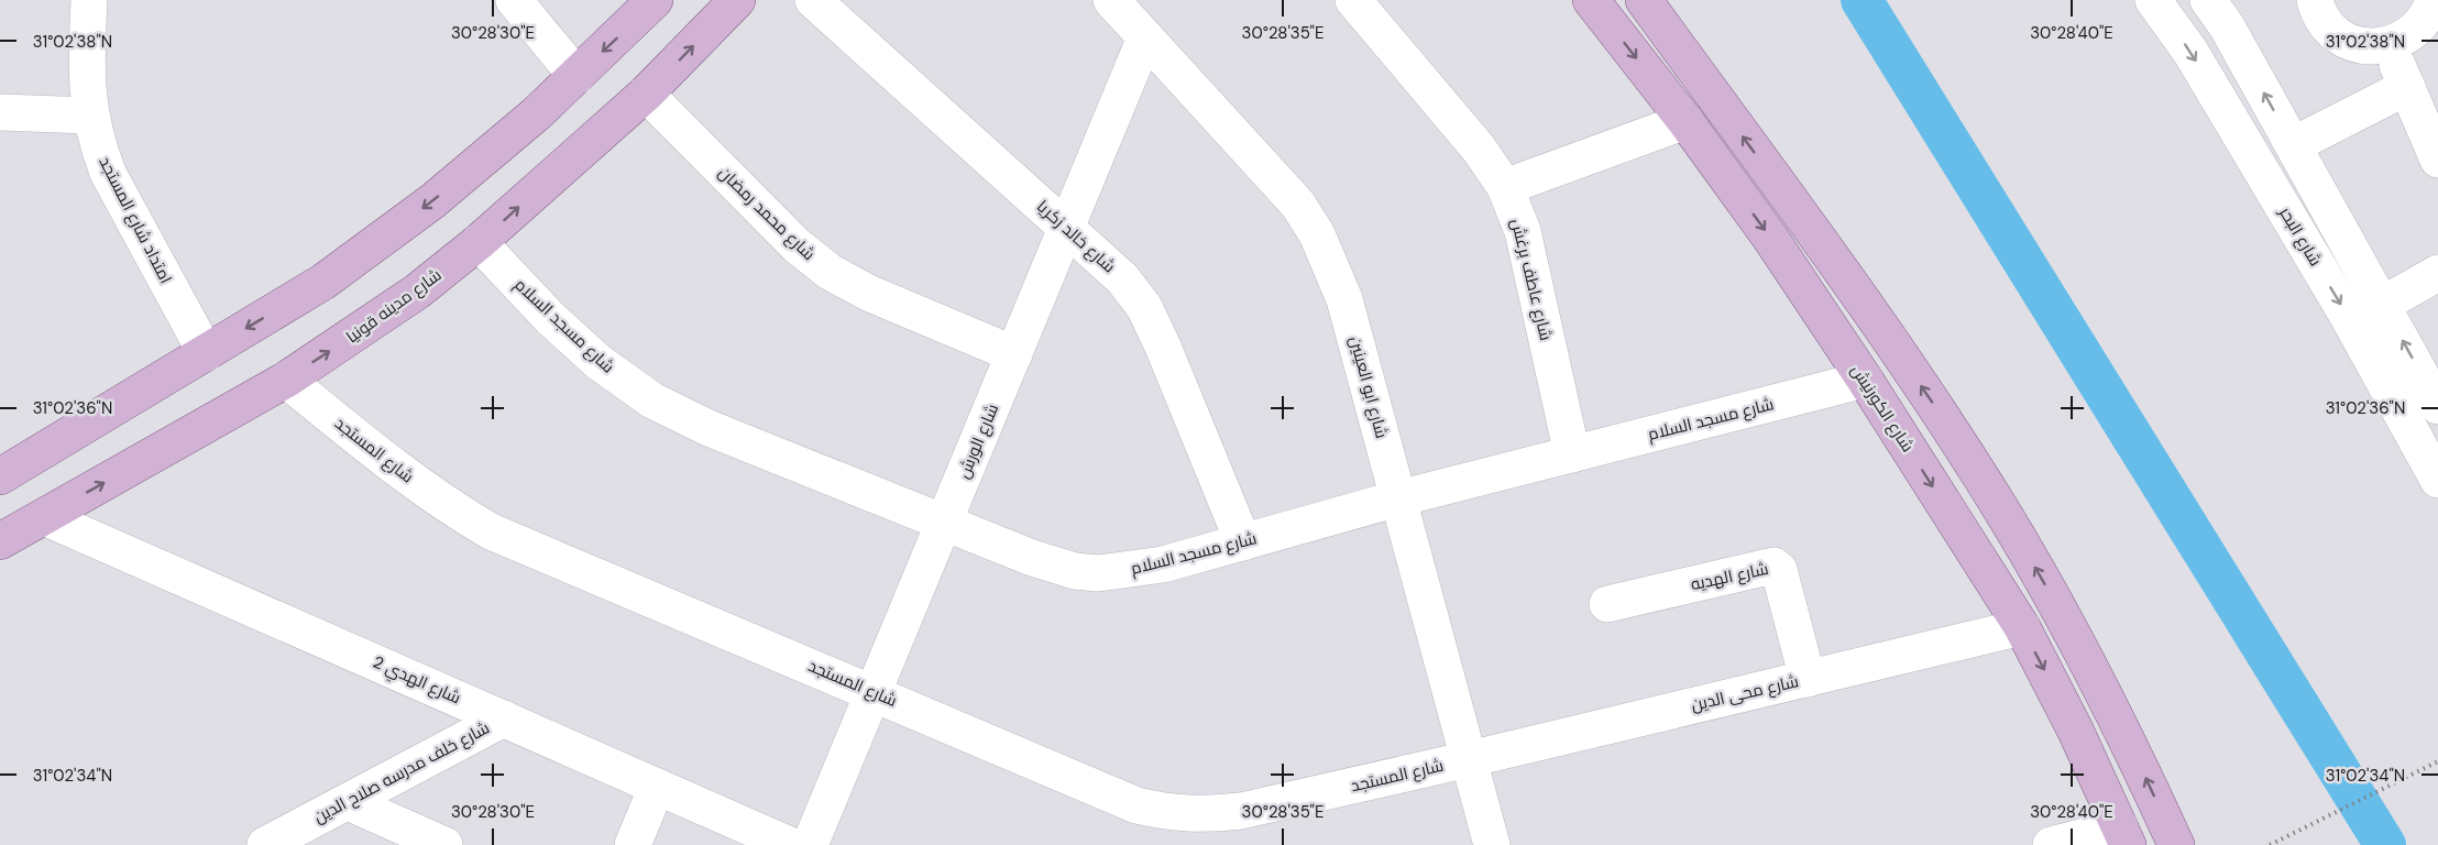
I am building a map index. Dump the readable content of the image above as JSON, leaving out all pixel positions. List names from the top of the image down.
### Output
{
  "streets": {
    "main road": ["شارع مدينه قونيا", "شارع الكورنيش"],
    "street": [
      "شارع محمد رمضان",
      "امتداد شارع المستجد",
      "شارع خالد زكريا",
      "شارع البحر",
      "شارع عاطف برغش",
      "شارع مسجد السلام",
      "شارع ابو العينين",
      "شارع الورش",
      "شارع المستجد",
      "شارع الهديه",
      "شارع الهدي 2",
      "شارع محى الدين",
      "شارع خلف مدرسه صلاح الدين"
    ]
  },
  "crossings": [
    ["شارع محمد رمضان", "شارع مدينه قونيا"],
    ["شارع محمد رمضان", "شارع الورش"],
    ["شارع خالد زكريا", "شارع مسجد السلام"],
    ["شارع خالد زكريا", "شارع الورش"],
    ["شارع عاطف برغش", "شارع مسجد السلام"],
    ["شارع مدينه قونيا", "شارع مسجد السلام"],
    ["شارع مدينه قونيا", "شارع المستجد"],
    ["شارع مدينه قونيا", "شارع الهدي 2"],
    ["شارع مسجد السلام", "شارع ابو العينين"],
    ["شارع مسجد السلام", "شارع الكورنيش"],
    ["شارع مسجد السلام", "شارع الورش"],
    ["شارع ابو العينين", "شارع الورش"],
    ["شارع ابو العينين", "شارع المستجد"],
    ["شارع ابو العينين", "شارع محى الدين"],
    ["شارع الكورنيش", "شارع محى الدين"],
    ["شارع الورش", "شارع المستجد"],
    ["شارع المستجد", "شارع محى الدين"],
    ["شارع الهديه", "شارع محى الدين"],
    ["شارع الهدي 2", "شارع خلف مدرسه صلاح الدين"]
  ],
  "coordinates": [
    "30°28'30\"E",
    "30°28'35\"E",
    "30°28'40\"E",
    "31°02'38\"N",
    "31°02'36\"N",
    "31°02'34\"N"
  ]
}
